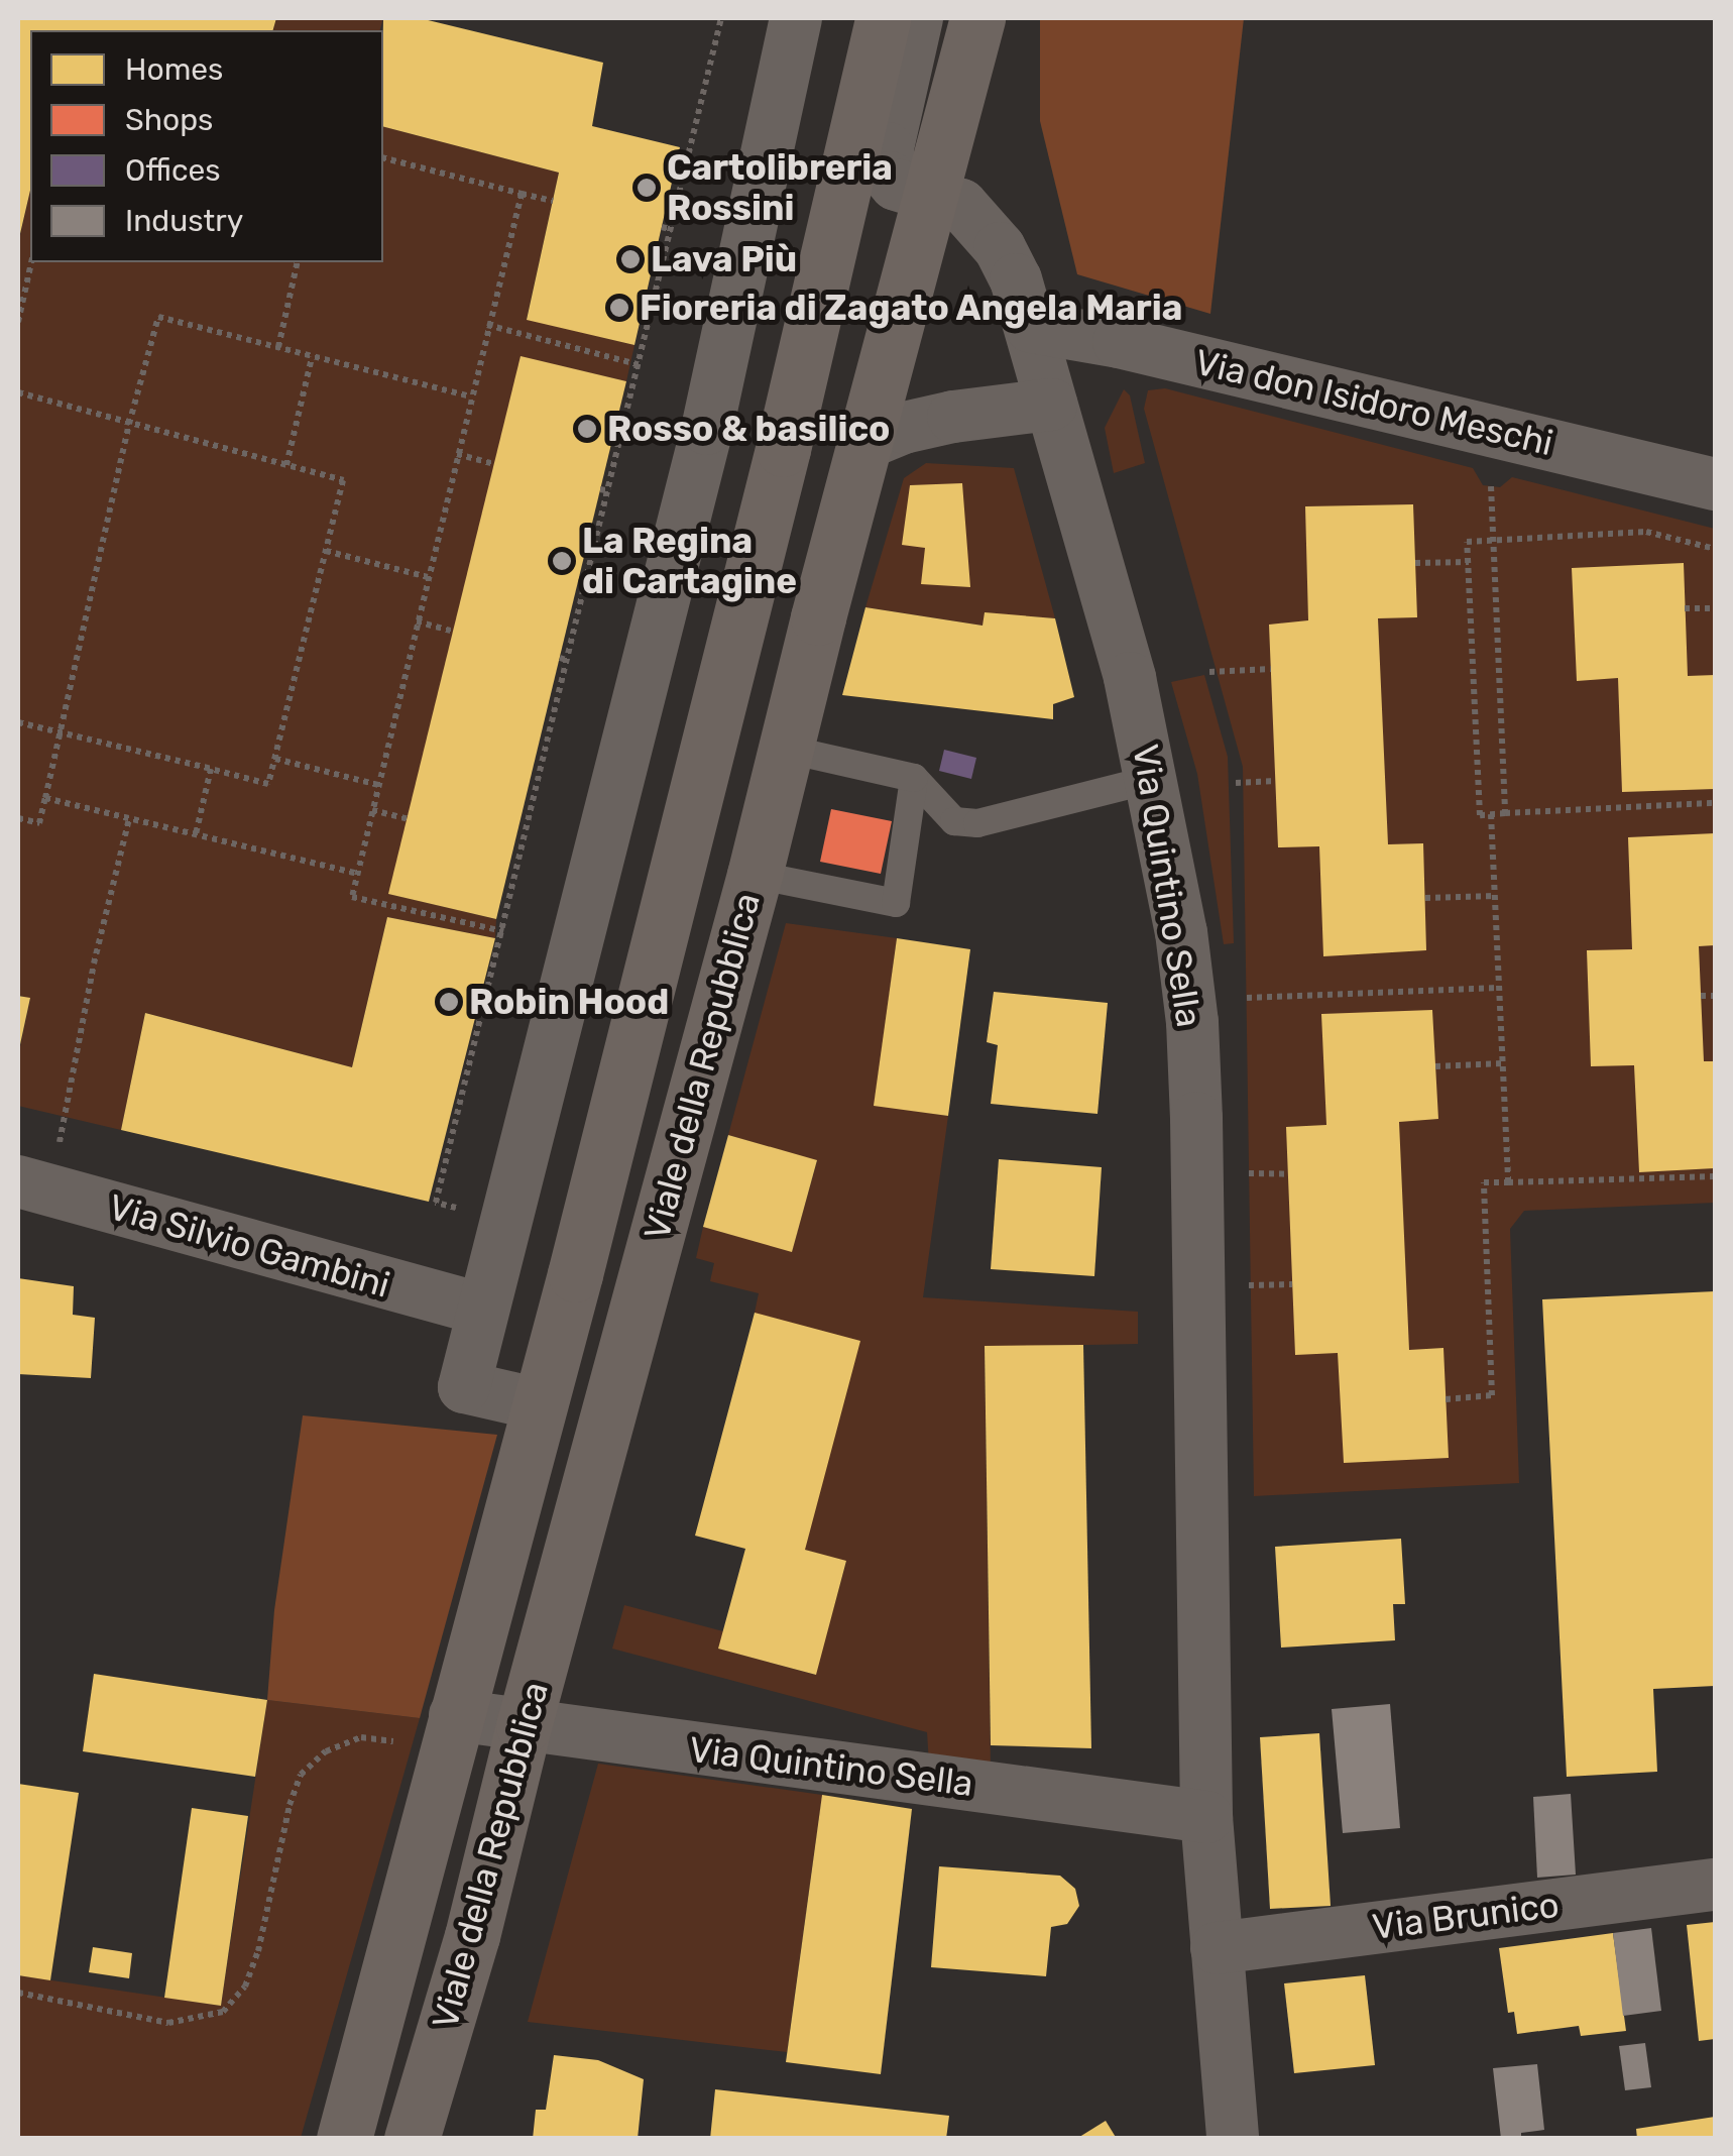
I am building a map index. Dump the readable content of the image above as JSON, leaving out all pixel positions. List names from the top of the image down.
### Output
{
  "streets": {
    "street": [
      "Via don Isidoro Meschi",
      "Via Quintino Sella",
      "Viale della Repubblica",
      "Via Silvio Gambini",
      "Via Brunico"
    ]
  },
  "crossings": [
    ["Via don Isidoro Meschi", "Via Quintino Sella"],
    ["Via Quintino Sella", "Viale della Repubblica"],
    ["Via Quintino Sella", "Via Brunico"]
  ],
  "places": [
    "Cartolibreria Rossini",
    "Lava Più",
    "Fioreria di Zagato Angela Maria",
    "Rosso & basilico",
    "La Regina di Cartagine",
    "Robin Hood"
  ],
  "legend": [
    "Homes",
    "Shops",
    "Offices",
    "Industry"
  ]
}
